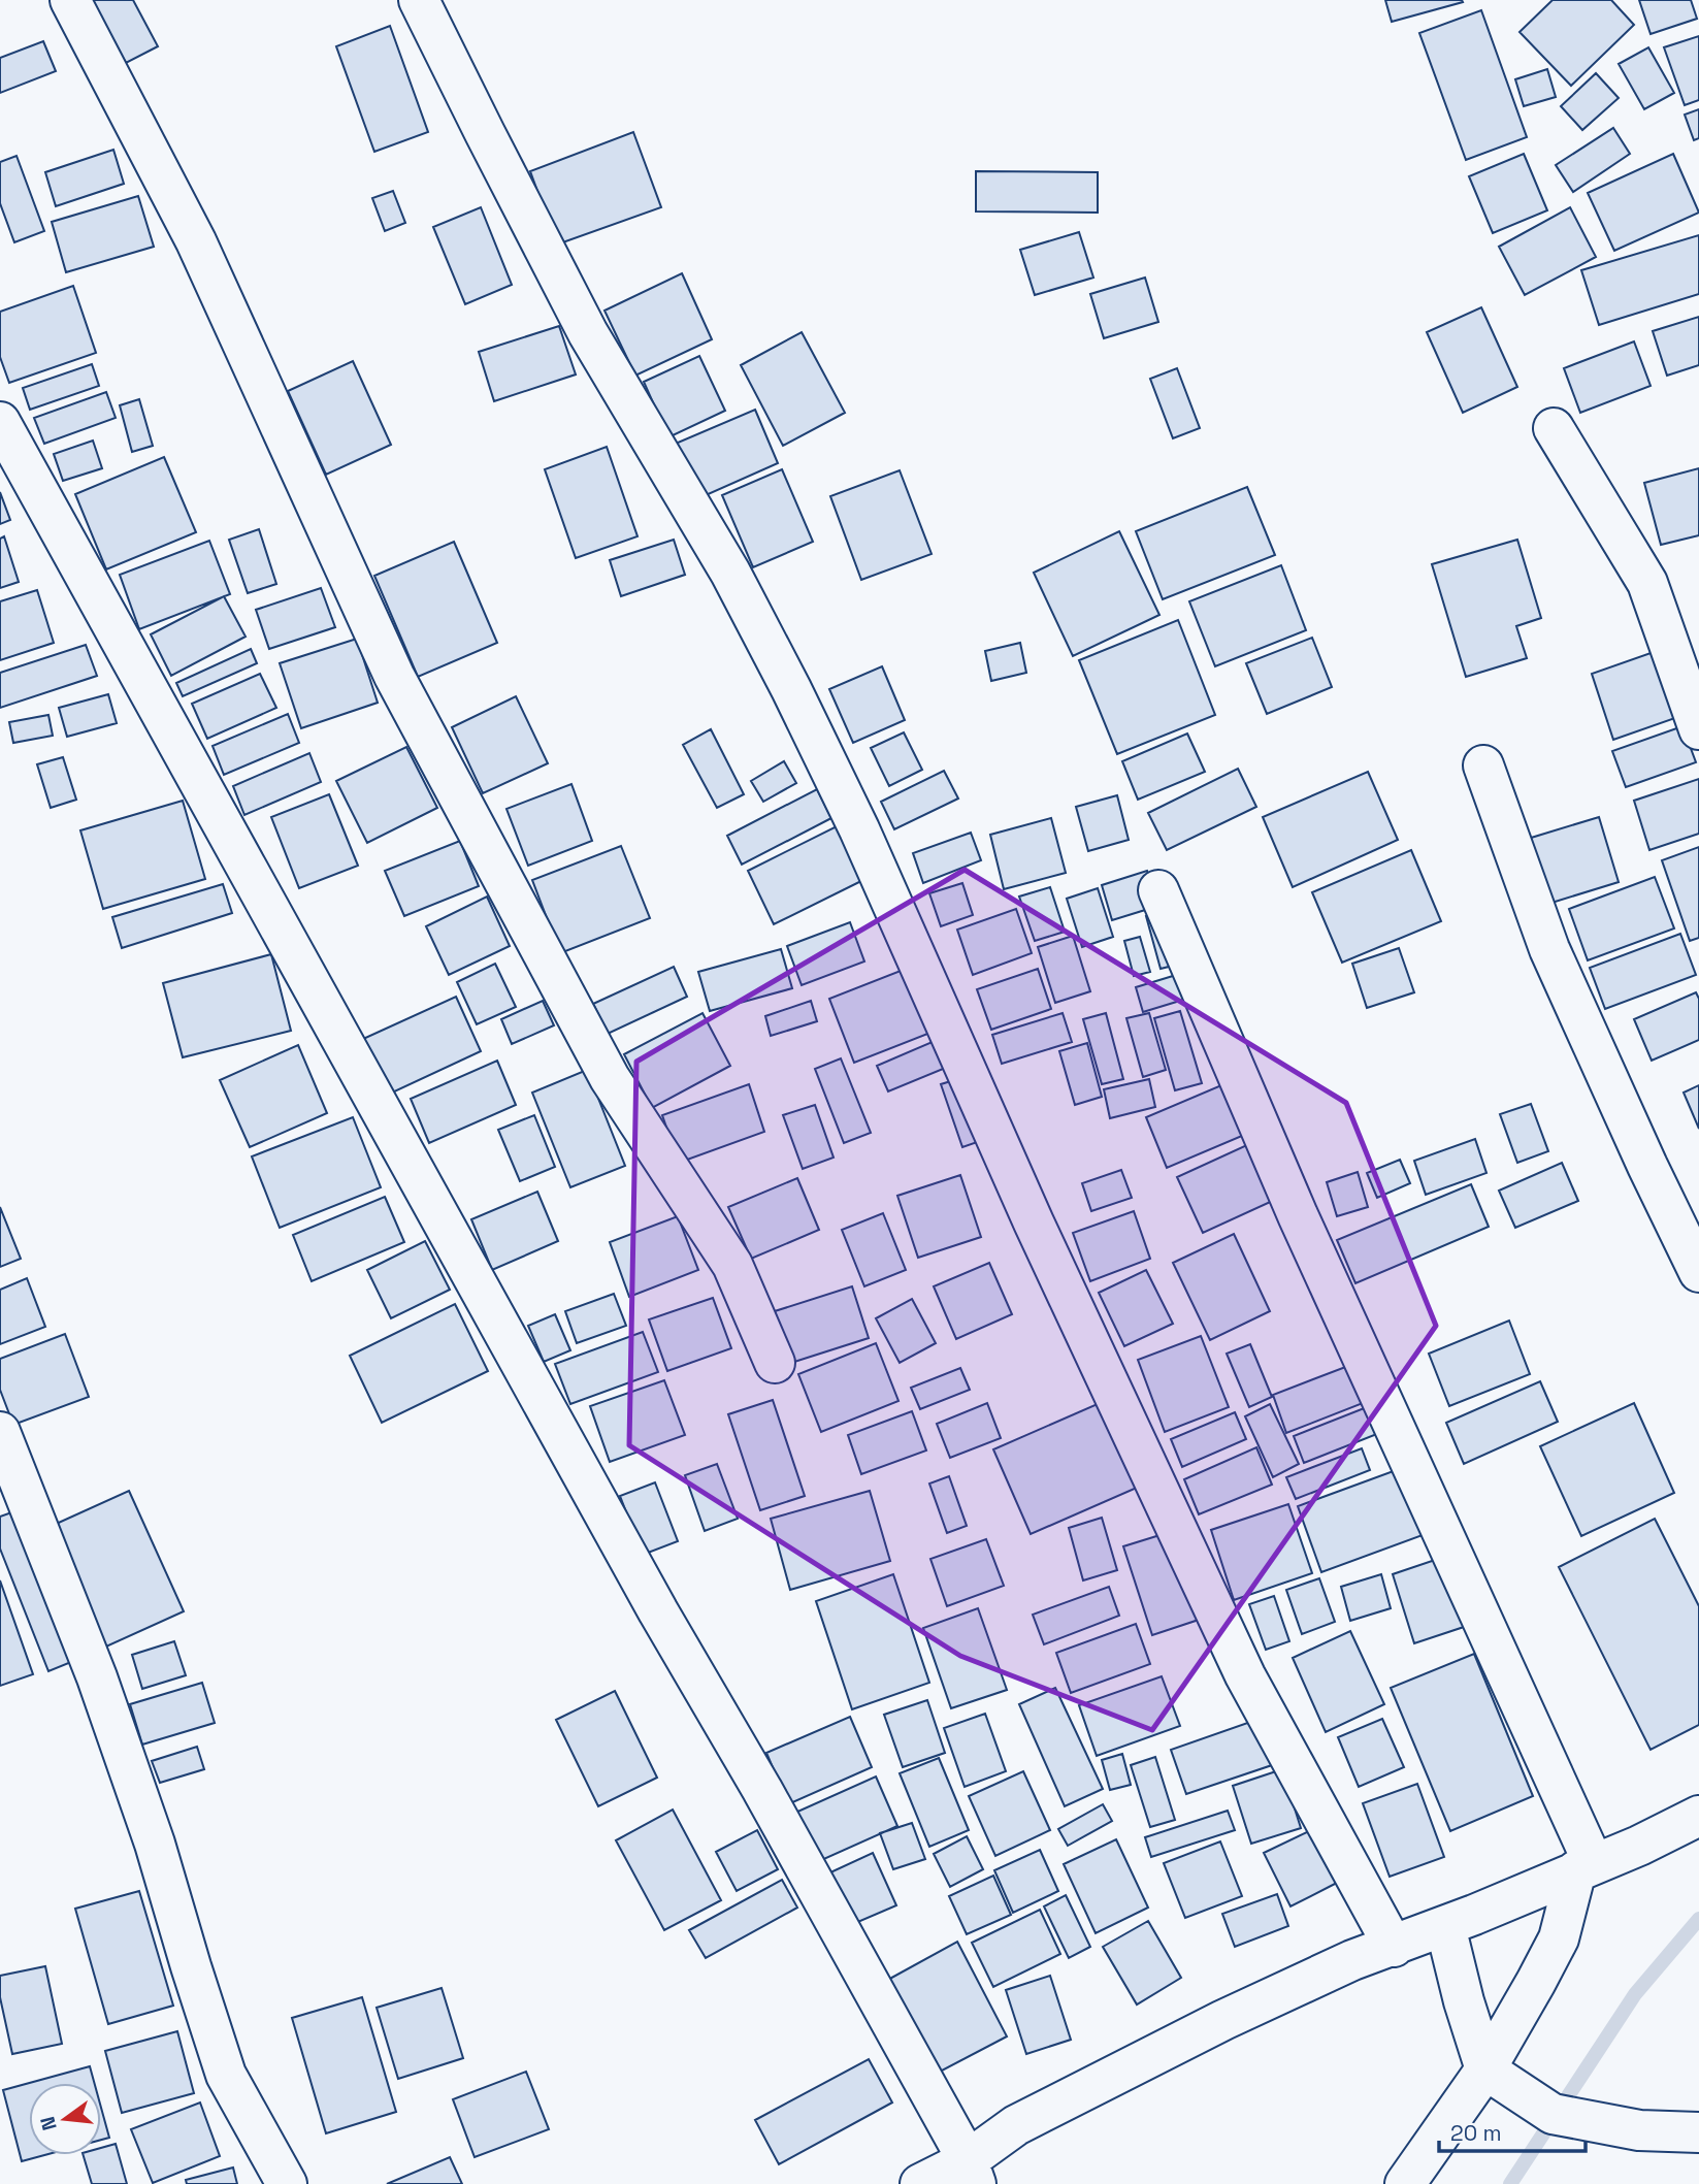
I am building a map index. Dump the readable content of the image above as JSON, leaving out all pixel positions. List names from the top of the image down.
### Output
{
  "scale_bar": "20 m",
  "north": "left"
}
